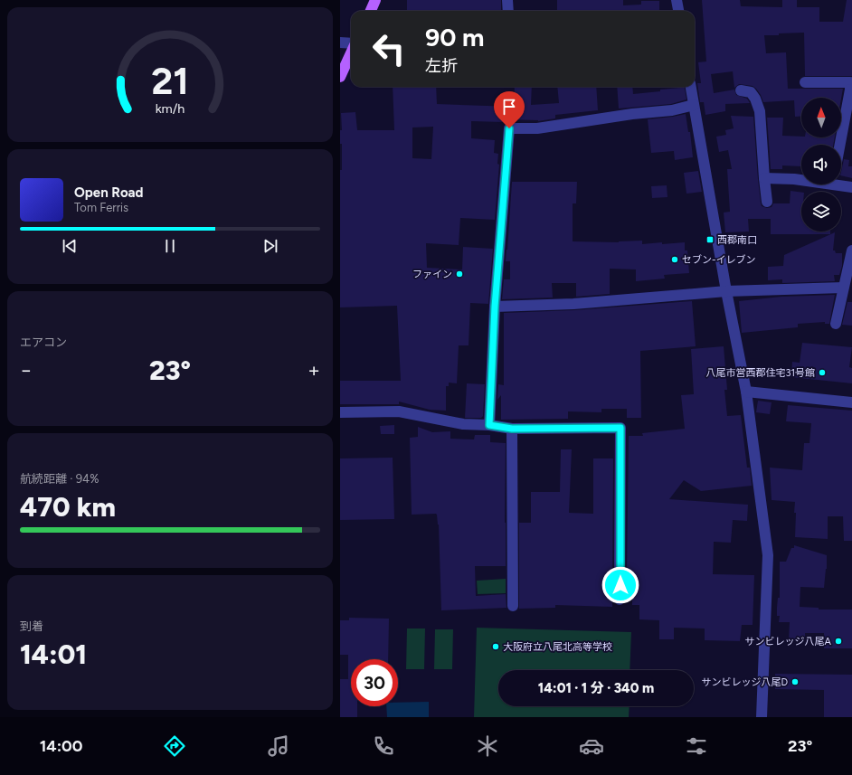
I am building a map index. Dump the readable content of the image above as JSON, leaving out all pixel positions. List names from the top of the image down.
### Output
{
  "places": {
    "transit": ["西郡南口"],
    "other": [
      "セブン-イレブン",
      "ファイン",
      "八尾市営西郡住宅31号館",
      "サンビレッジ八尾A",
      "大阪府立八尾北高等学校",
      "サンビレッジ八尾D"
    ]
  },
  "north": "top",
  "page": {
    "turn": ["90 m", "左折"],
    "song": ["Open Road", "Tom Ferris"],
    "tile": [
      "エアコン",
      ["航続距離 · 94%", "470 km"],
      ["到着", "14:01"]
    ],
    "heat": ["−", "23°", "+"],
    "limit": "30",
    "trip": "14:01 · 1 分 · 340 m",
    "tabs": ["14:00", "23°"],
    "gauge": ["21", "km/h"]
  }
}
